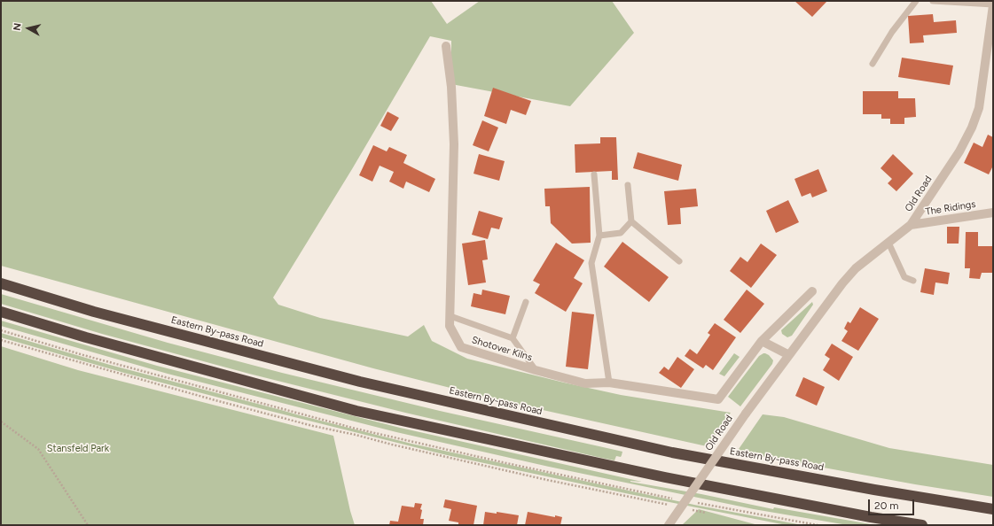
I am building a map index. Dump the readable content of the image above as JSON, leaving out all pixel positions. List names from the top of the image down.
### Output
{
  "streets": {
    "highway": ["Eastern By-pass Road"],
    "street": ["Old Road", "The Ridings", "Shotover Kilns"]
  },
  "crossings": [
    ["Old Road", "The Ridings"]
  ],
  "parks": ["Stansfeld Park"],
  "scale_bar": "20 m",
  "north": "left"
}
